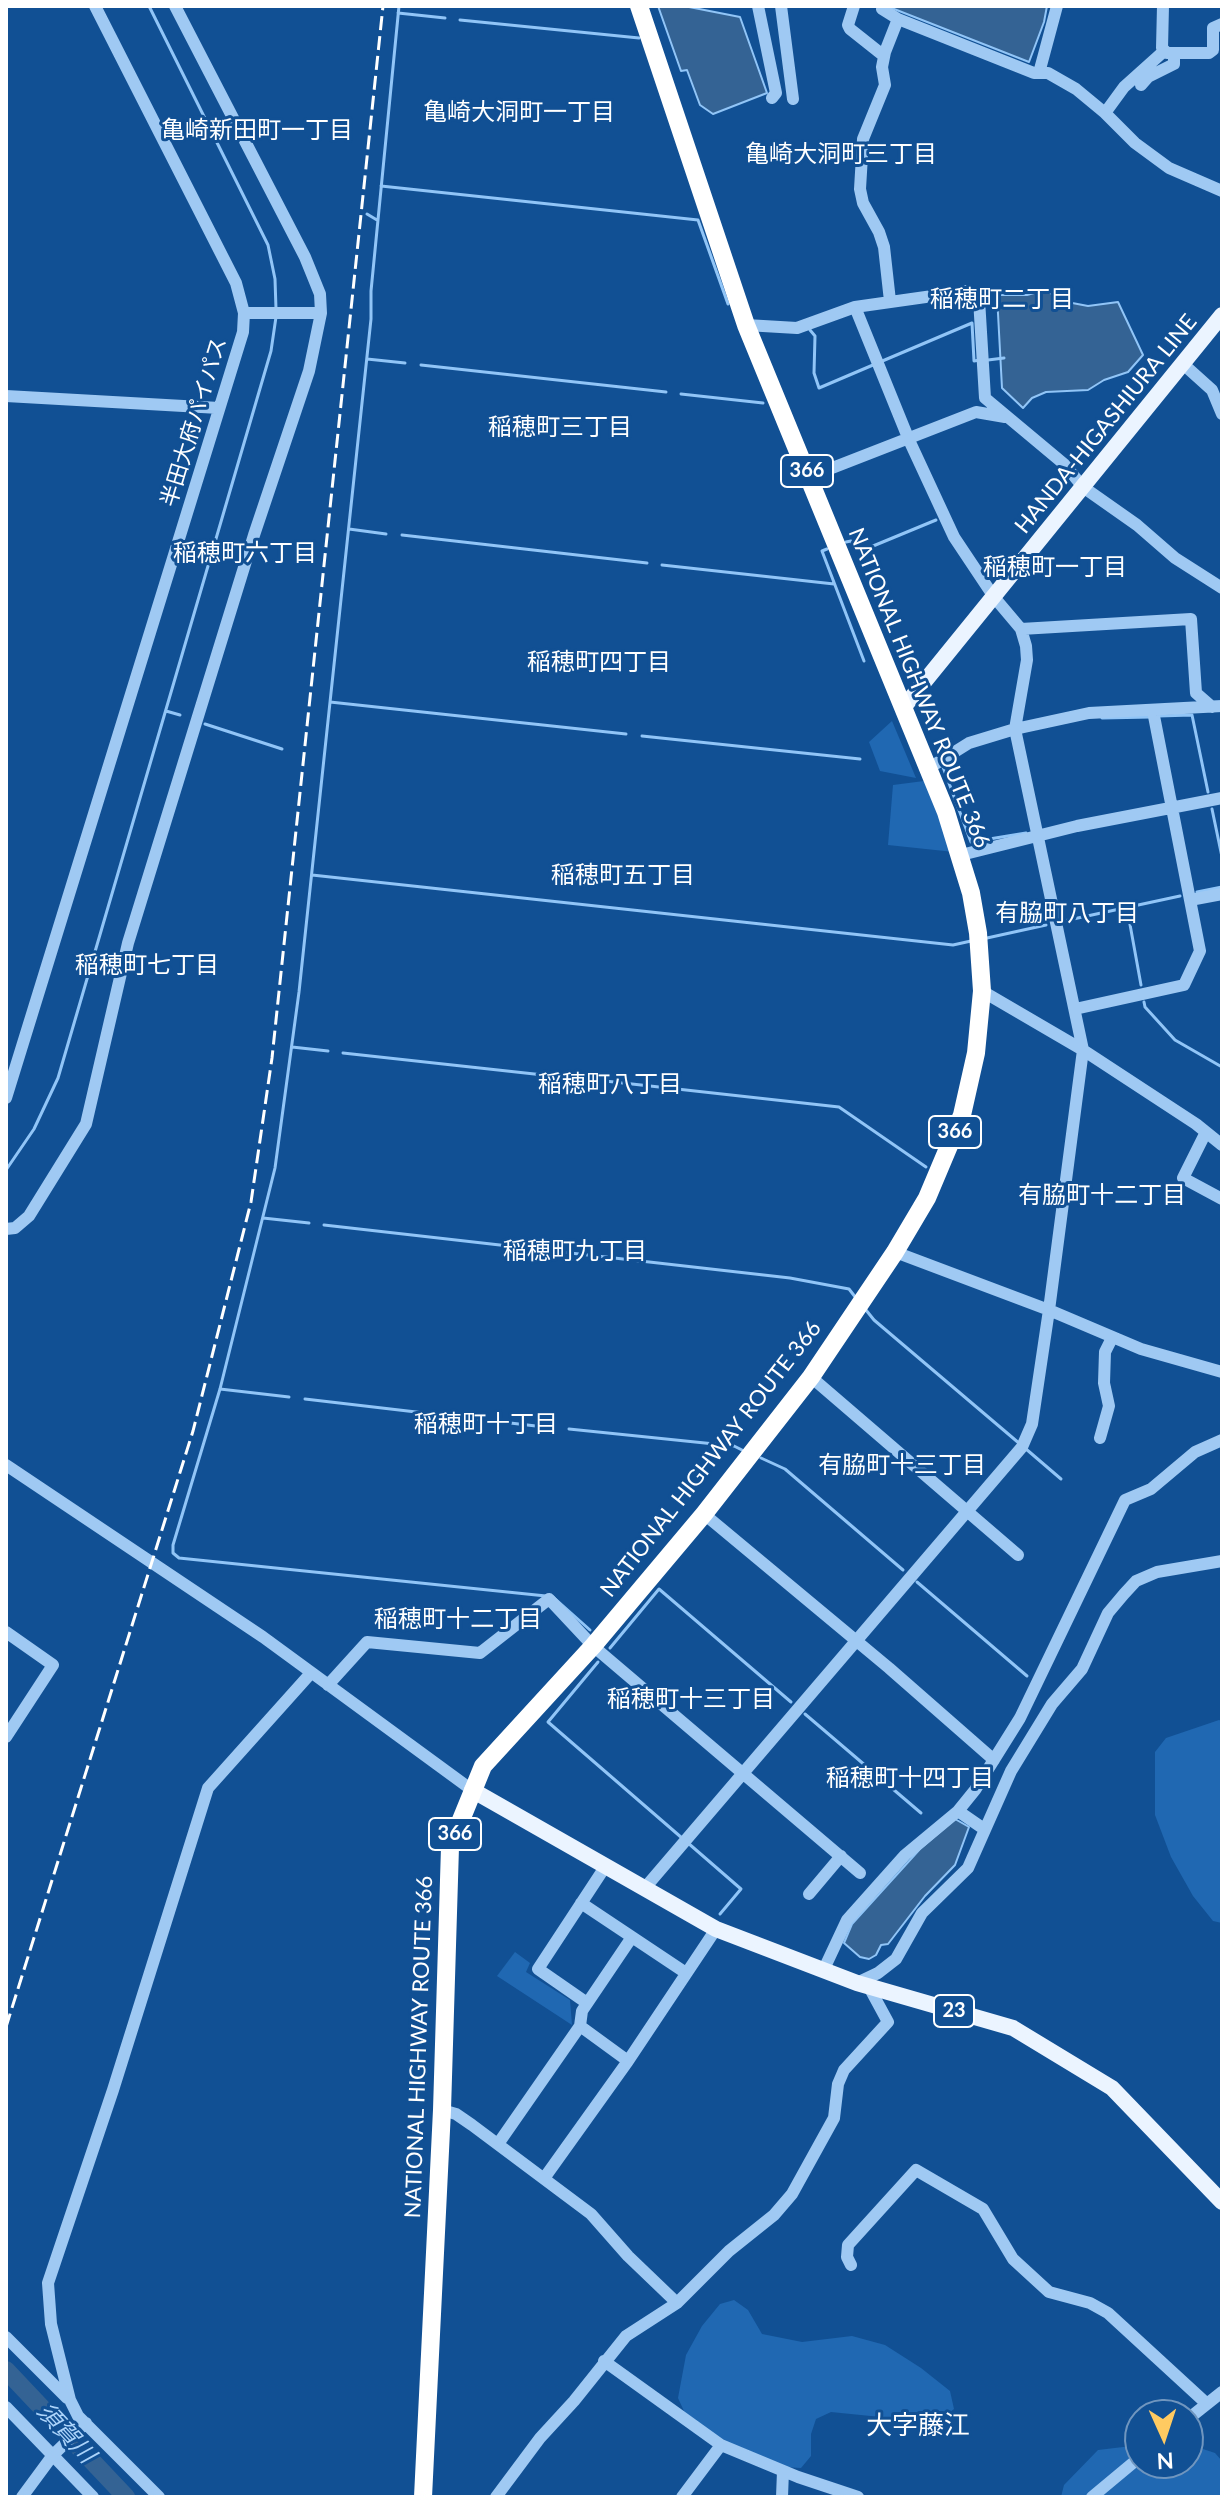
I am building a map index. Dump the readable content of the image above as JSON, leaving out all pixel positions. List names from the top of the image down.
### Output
{
  "streets": {
    "highway": ["366", "NATIONAL HIGHWAY ROUTE 366"],
    "main road": ["HANDA-HIGASHIURA LINE", "23"],
    "street": ["半田大府パイパス"]
  },
  "crossings": [
    ["HANDA-HIGASHIURA LINE", "NATIONAL HIGHWAY ROUTE 366"],
    ["NATIONAL HIGHWAY ROUTE 366", "23"]
  ],
  "districts": [
    "亀崎大洞町一丁目",
    "亀崎新田町一丁目",
    "亀崎大洞町三丁目",
    "稲穂町二丁目",
    "稲穂町三丁目",
    "稲穂町六丁目",
    "稲穂町一丁目",
    "稲穂町四丁目",
    "稲穂町五丁目",
    "有脇町八丁目",
    "稲穂町七丁目",
    "稲穂町八丁目",
    "有脇町十二丁目",
    "稲穂町九丁目",
    "稲穂町十丁目",
    "有脇町十三丁目",
    "稲穂町十二丁目",
    "稲穂町十三丁目",
    "稲穂町十四丁目",
    "大字藤江"
  ],
  "water": ["須賀川"],
  "north": "bottom"
}
